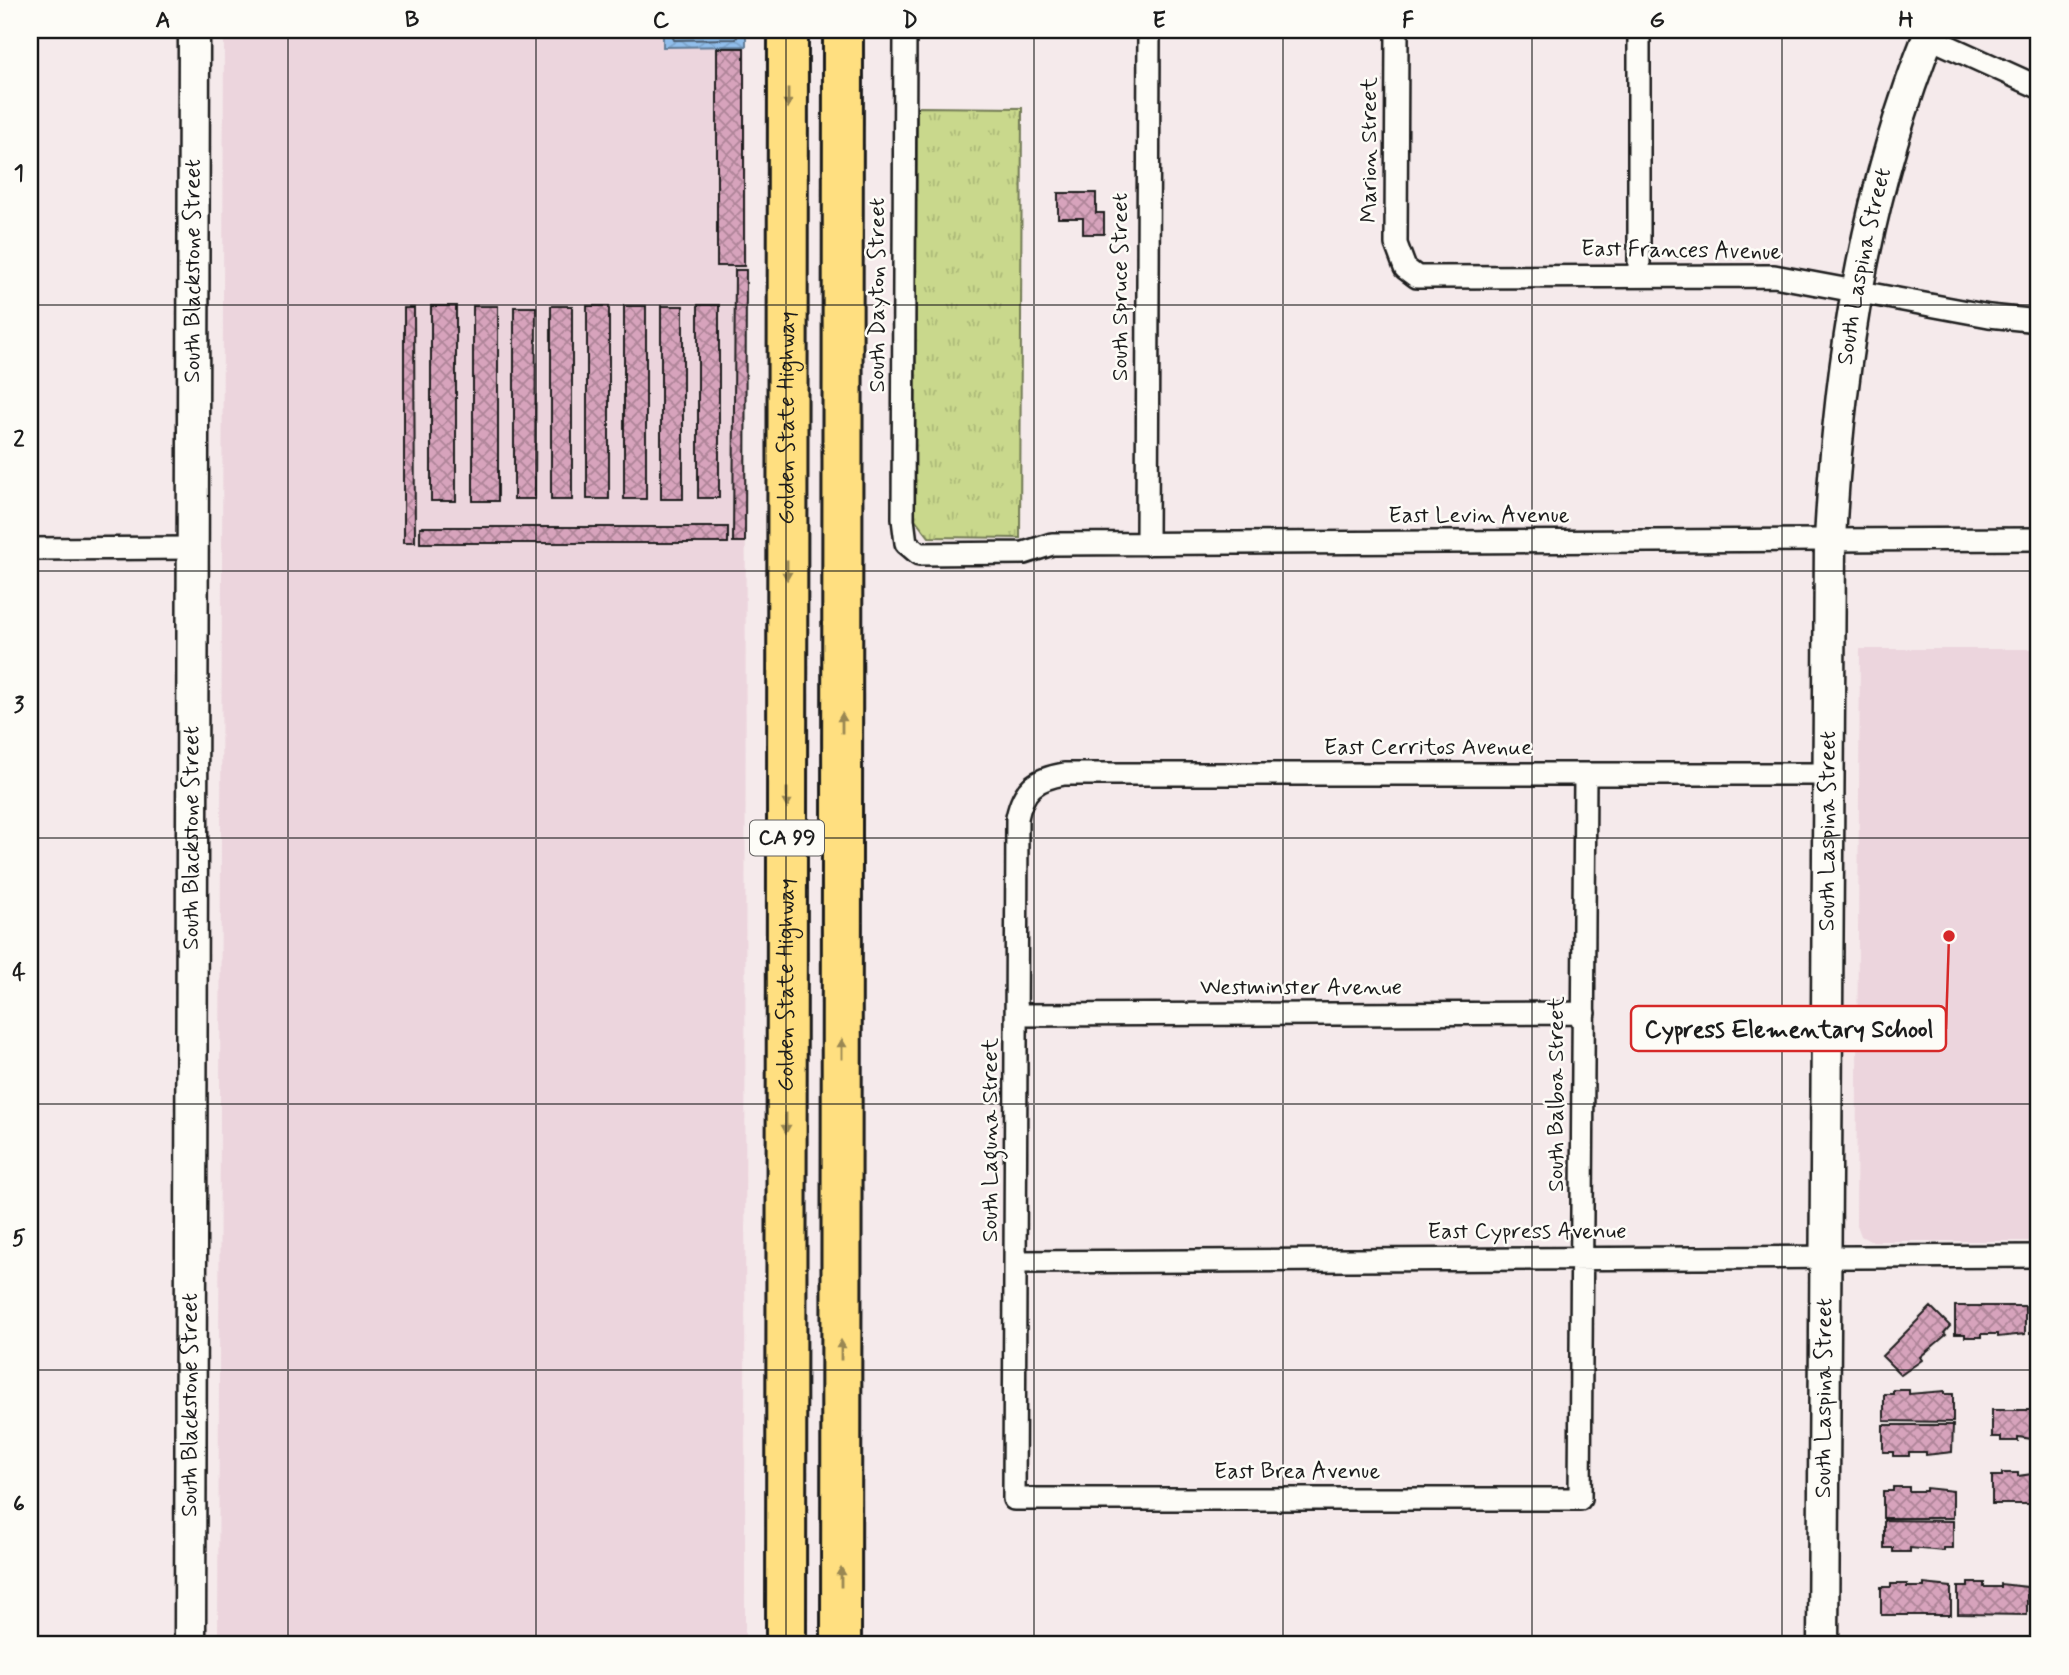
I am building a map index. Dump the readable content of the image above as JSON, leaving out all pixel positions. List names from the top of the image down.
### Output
{
  "streets": {
    "highway": ["Golden State Highway", "CA 99"],
    "street": [
      "Marion Street",
      "East Frances Avenue",
      "South Laspina Street",
      "South Blackstone Street",
      "South Spruce Street",
      "South Dayton Street",
      "East Levin Avenue",
      "East Cerritos Avenue",
      "Westminster Avenue",
      "South Balboa Street",
      "South Laguna Street",
      "East Cypress Avenue",
      "East Brea Avenue"
    ]
  },
  "crossings": [
    ["Marion Street", "East Frances Avenue"],
    ["East Frances Avenue", "South Laspina Street"],
    ["South Laspina Street", "East Levin Avenue"],
    ["South Laspina Street", "East Cerritos Avenue"],
    ["South Laspina Street", "East Cypress Avenue"],
    ["South Spruce Street", "East Levin Avenue"],
    ["South Dayton Street", "East Levin Avenue"],
    ["East Cerritos Avenue", "South Balboa Street"],
    ["East Cerritos Avenue", "South Laguna Street"],
    ["Westminster Avenue", "South Balboa Street"],
    ["Westminster Avenue", "South Laguna Street"],
    ["South Balboa Street", "East Cypress Avenue"],
    ["South Balboa Street", "East Brea Avenue"],
    ["South Laguna Street", "East Cypress Avenue"],
    ["South Laguna Street", "East Brea Avenue"]
  ],
  "places": ["Cypress Elementary School"],
  "grid": {
    "columns": [
      "A",
      "B",
      "C",
      "D",
      "E",
      "F",
      "G",
      "H"
    ],
    "rows": [
      "1",
      "2",
      "3",
      "4",
      "5",
      "6"
    ]
  }
}
